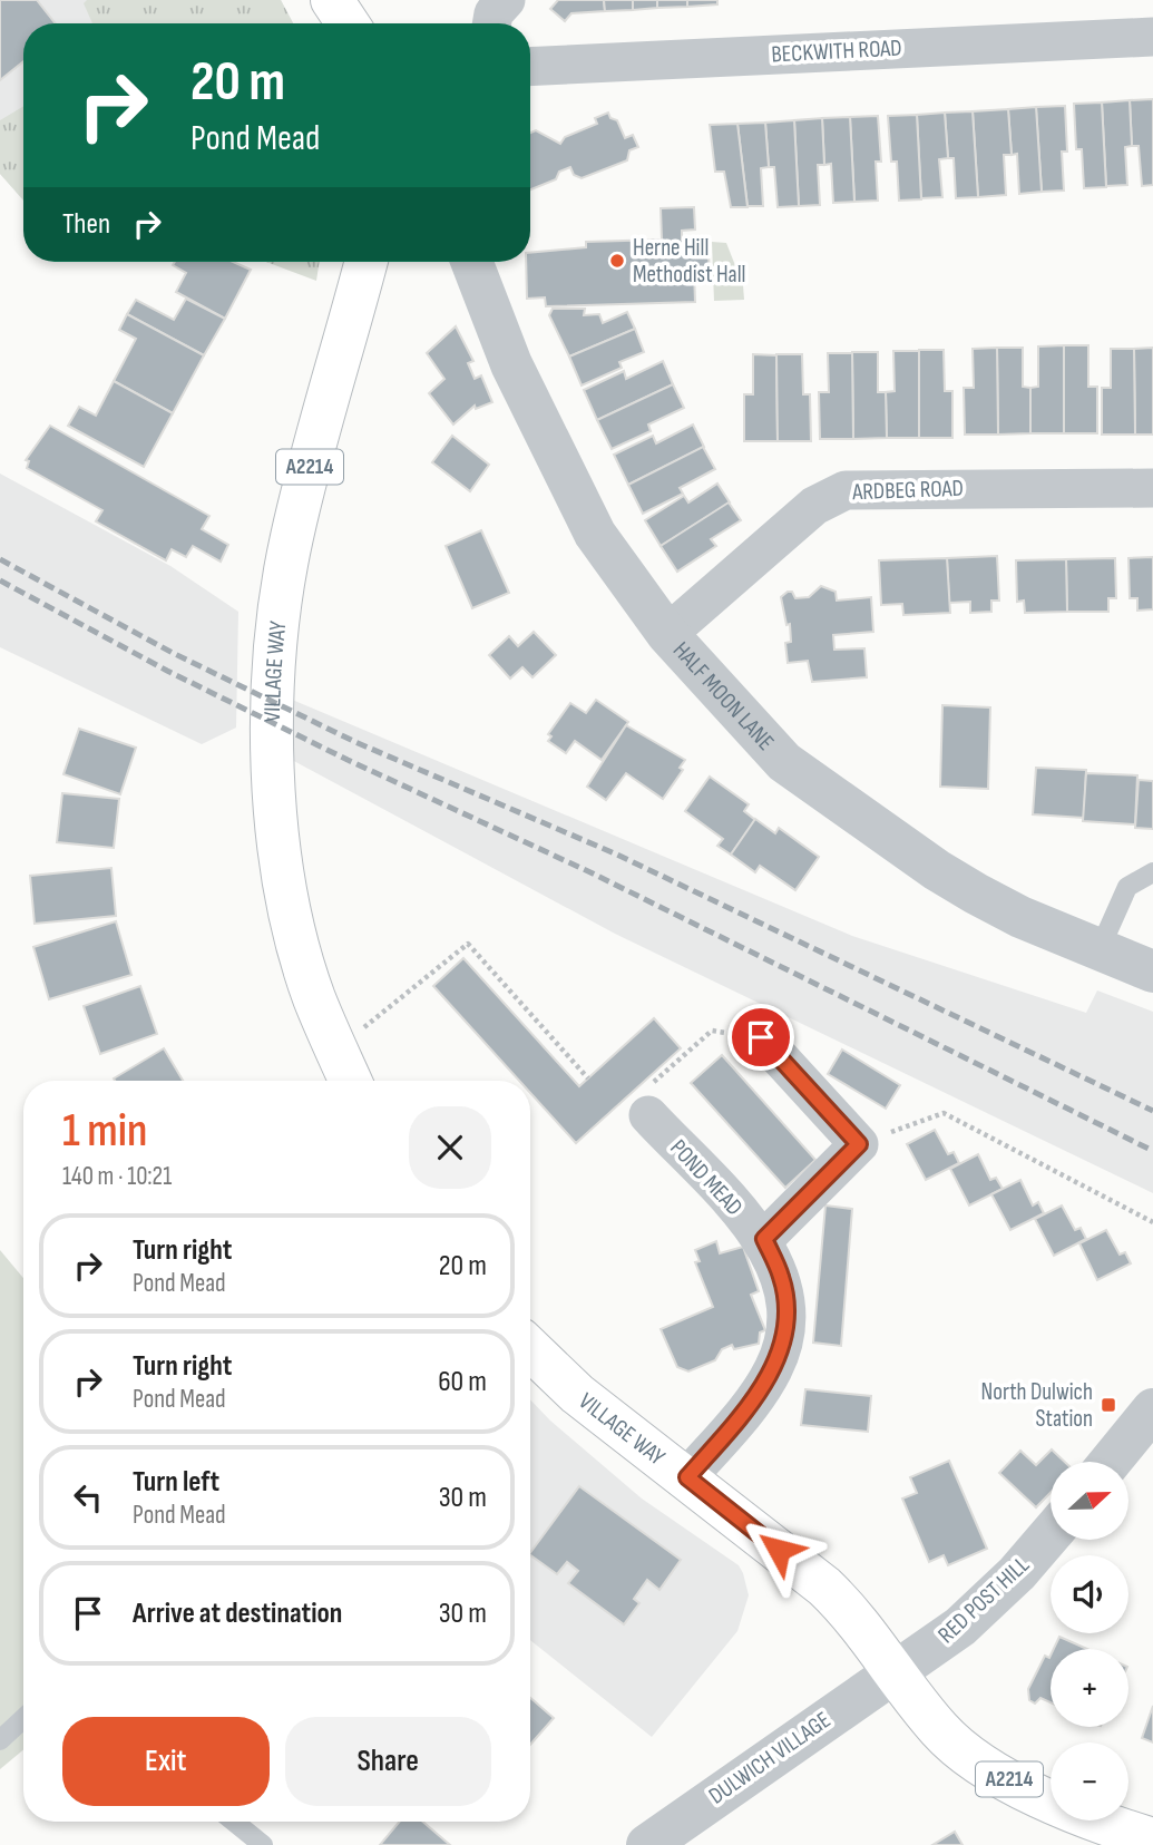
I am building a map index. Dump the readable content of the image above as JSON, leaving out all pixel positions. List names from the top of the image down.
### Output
{
  "streets": {
    "main road": ["A2214", "VILLAGE WAY"],
    "street": [
      "BECKWITH ROAD",
      "ARDBEG ROAD",
      "HALF MOON LANE",
      "POND MEAD",
      "RED POST HILL",
      "DULWICH VILLAGE"
    ]
  },
  "crossings": [
    ["A2214", "VILLAGE WAY"],
    ["A2214", "RED POST HILL"],
    ["A2214", "DULWICH VILLAGE"],
    ["ARDBEG ROAD", "HALF MOON LANE"],
    ["VILLAGE WAY", "POND MEAD"],
    ["VILLAGE WAY", "RED POST HILL"],
    ["VILLAGE WAY", "DULWICH VILLAGE"],
    ["RED POST HILL", "DULWICH VILLAGE"]
  ],
  "places": {
    "other": ["Herne Hill Methodist Hall"],
    "transit": ["North Dulwich Station"]
  },
  "north": "right",
  "page": {
    "turn": ["20 m", "Pond Mead"],
    "then": "Then",
    "heading": ["1 min", "140 m · 10:21"],
    "list": [
      {
        "name": "Turn right",
        "note": "Pond Mead",
        "value": "20 m"
      },
      {
        "name": "Turn right",
        "note": "Pond Mead",
        "value": "60 m"
      },
      {
        "name": "Turn left",
        "note": "Pond Mead",
        "value": "30 m"
      },
      {
        "name": "Arrive at destination",
        "value": "30 m"
      }
    ],
    "map_buttons": ["+", "−"],
    "buttons": ["Exit", "Share"]
  }
}
